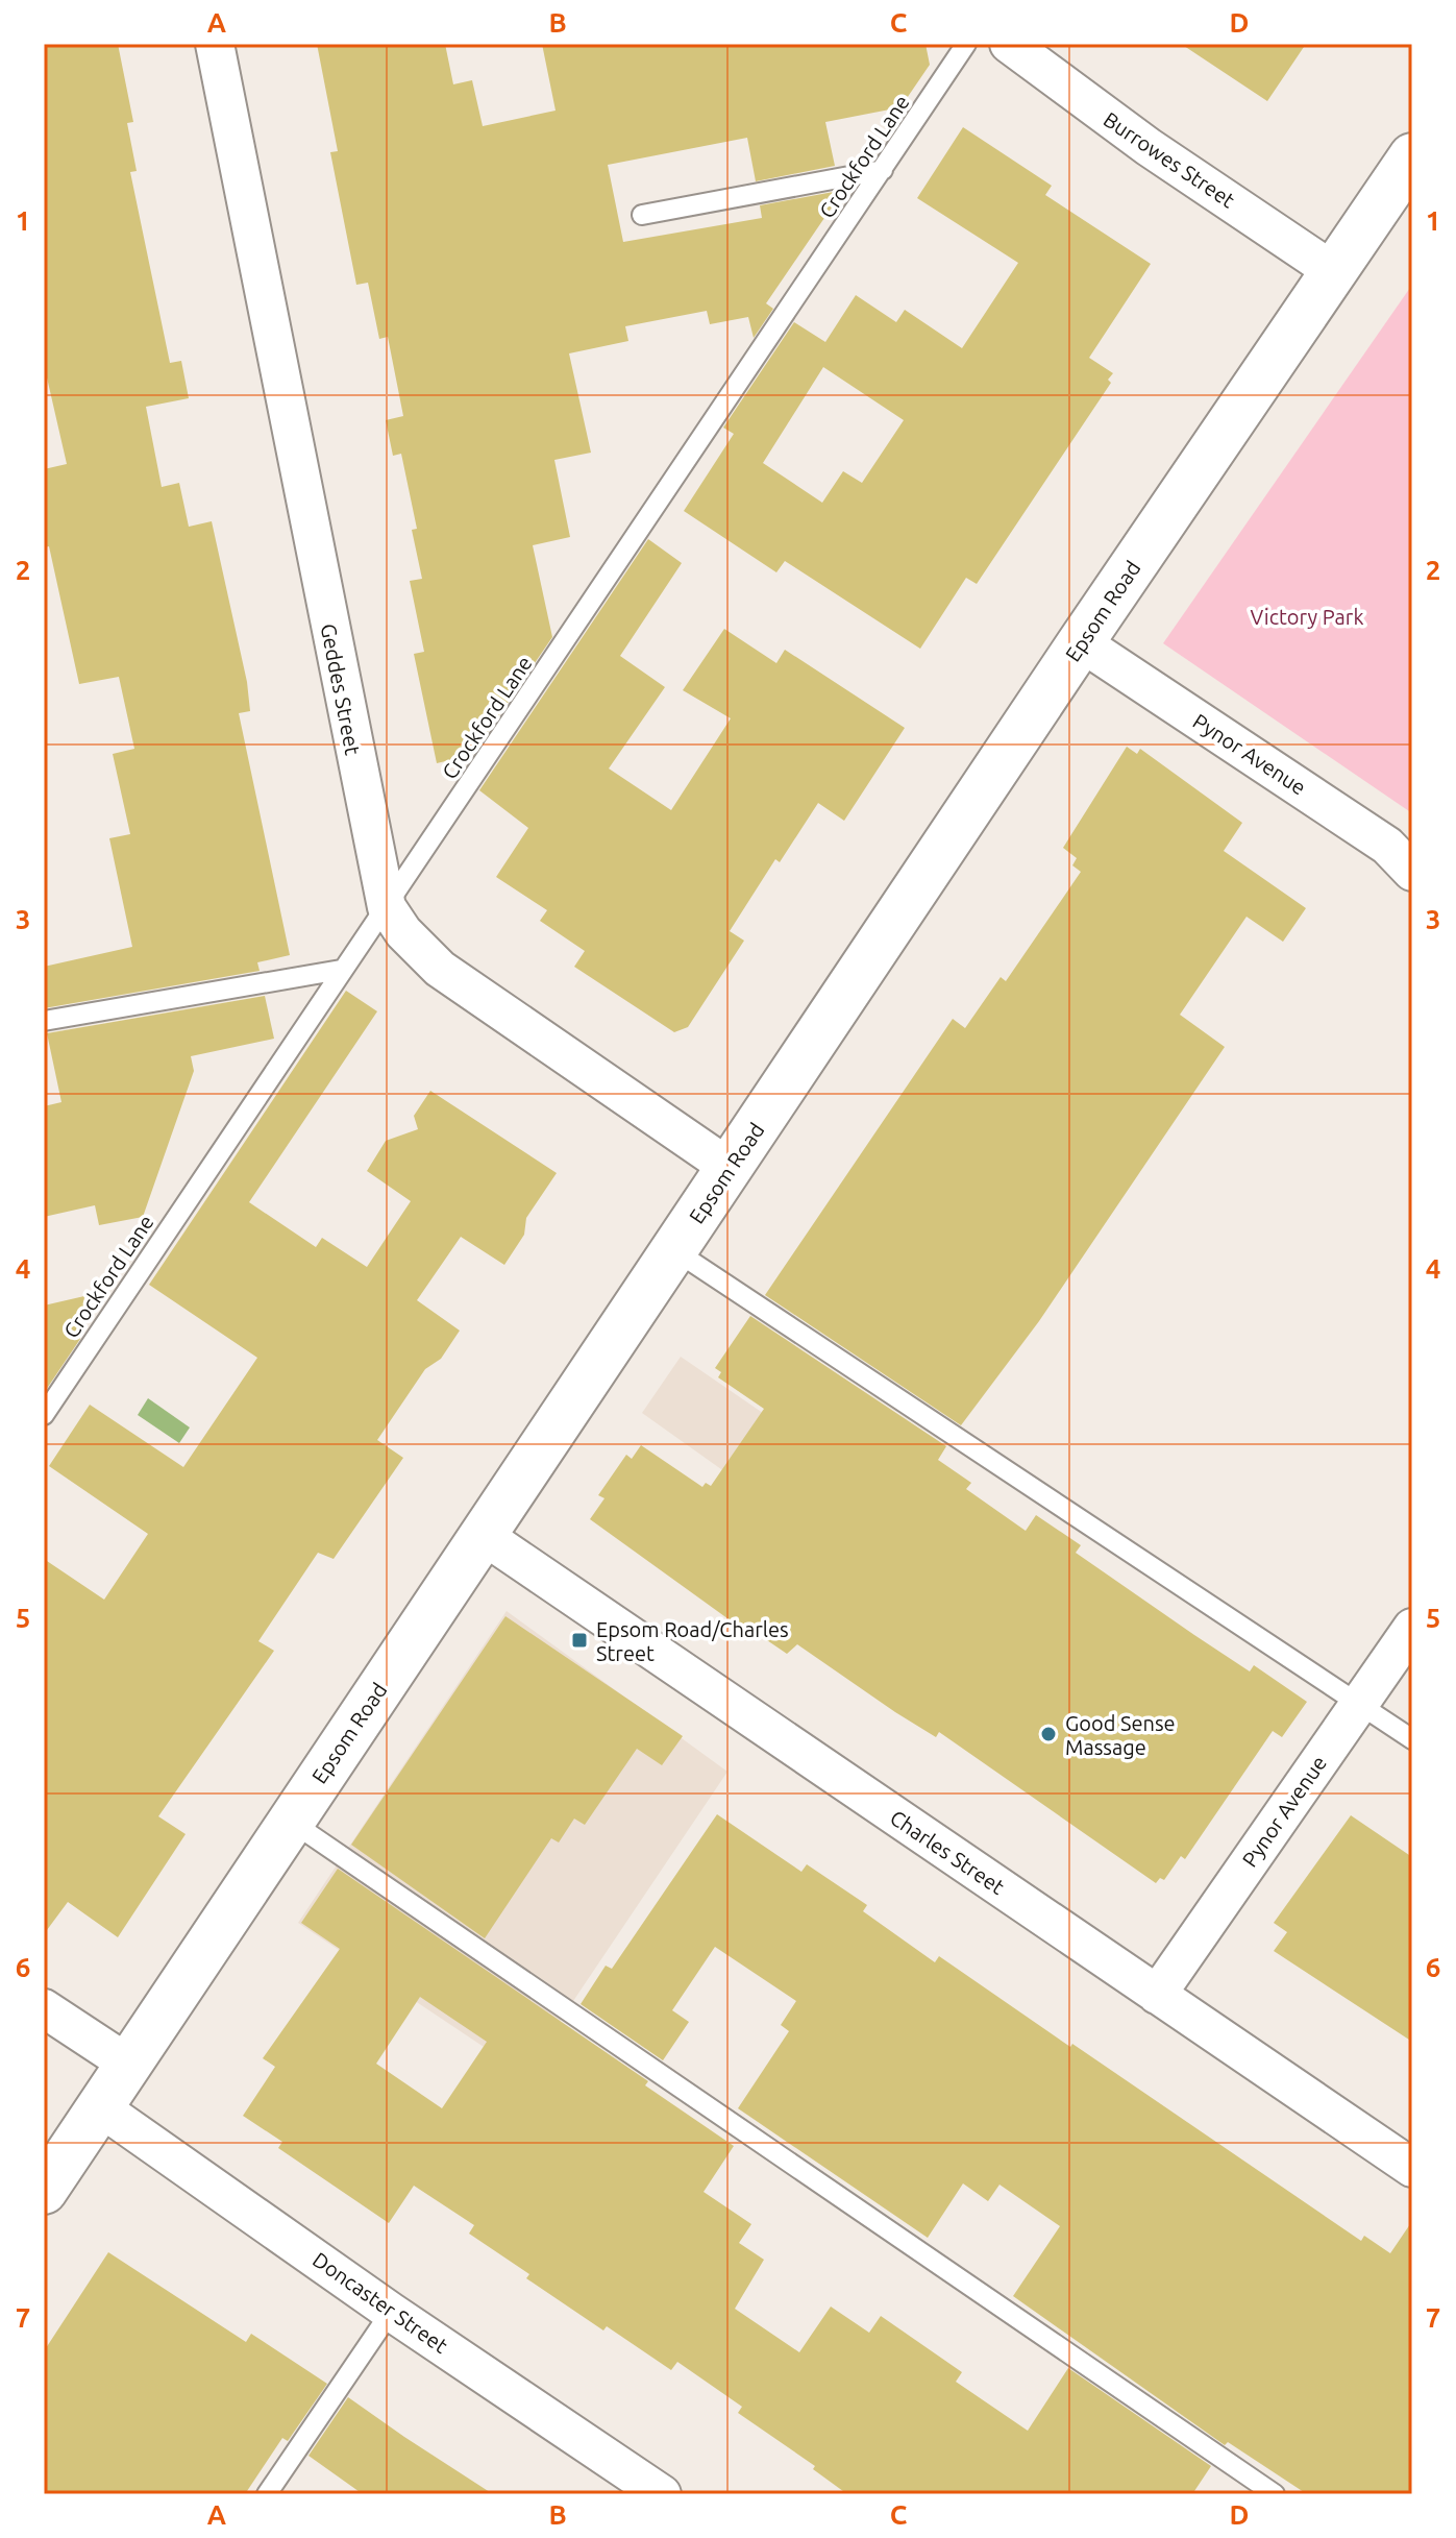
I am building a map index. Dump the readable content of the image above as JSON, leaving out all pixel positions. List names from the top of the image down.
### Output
{
  "streets": {
    "main road": ["Epsom Road"],
    "street": [
      "Burrowes Street",
      "Geddes Street",
      "Pynor Avenue",
      "Charles Street",
      "Doncaster Street"
    ],
    "lane": ["Crockford Lane"]
  },
  "crossings": [
    ["Crockford Lane", "Geddes Street"],
    ["Burrowes Street", "Epsom Road"],
    ["Epsom Road", "Geddes Street"],
    ["Epsom Road", "Pynor Avenue"],
    ["Epsom Road", "Charles Street"],
    ["Epsom Road", "Doncaster Street"],
    ["Pynor Avenue", "Charles Street"]
  ],
  "parks": ["Victory Park"],
  "places": {
    "transit": ["Epsom Road/Charles Street"],
    "other": ["Good Sense Massage"]
  },
  "grid": {
    "columns": [
      "A",
      "B",
      "C",
      "D"
    ],
    "rows": [
      "1",
      "2",
      "3",
      "4",
      "5",
      "6",
      "7"
    ]
  }
}
